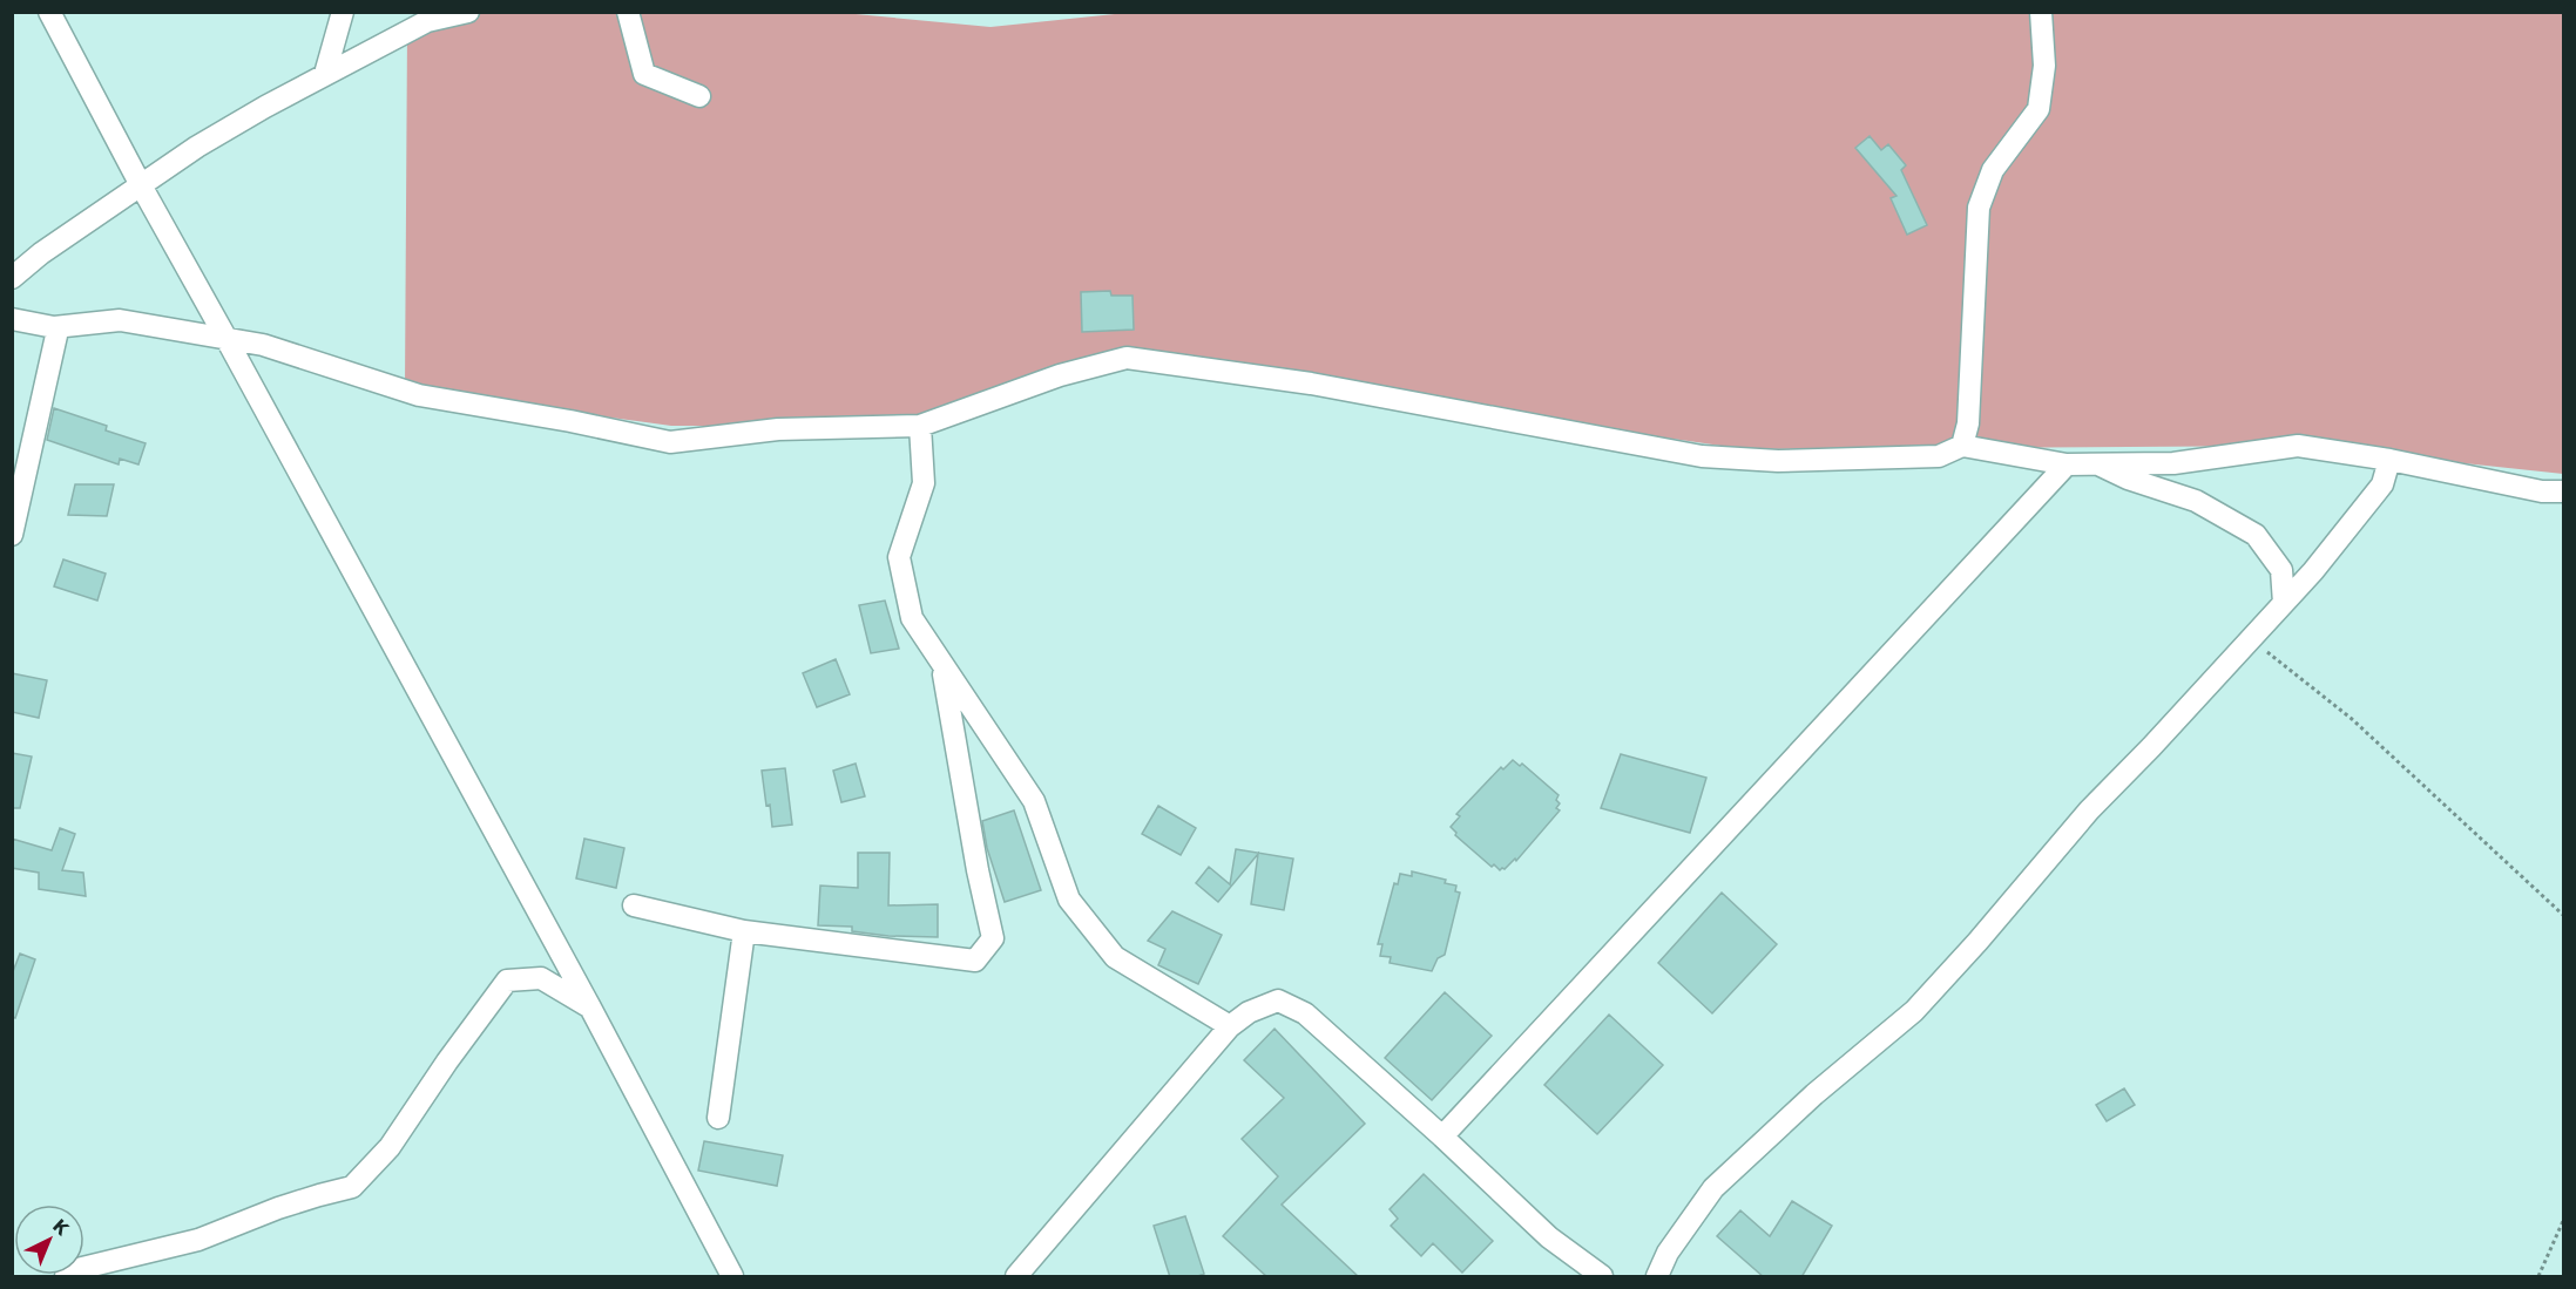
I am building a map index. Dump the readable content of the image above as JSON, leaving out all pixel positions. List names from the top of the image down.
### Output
{
  "north": "top right"
}
